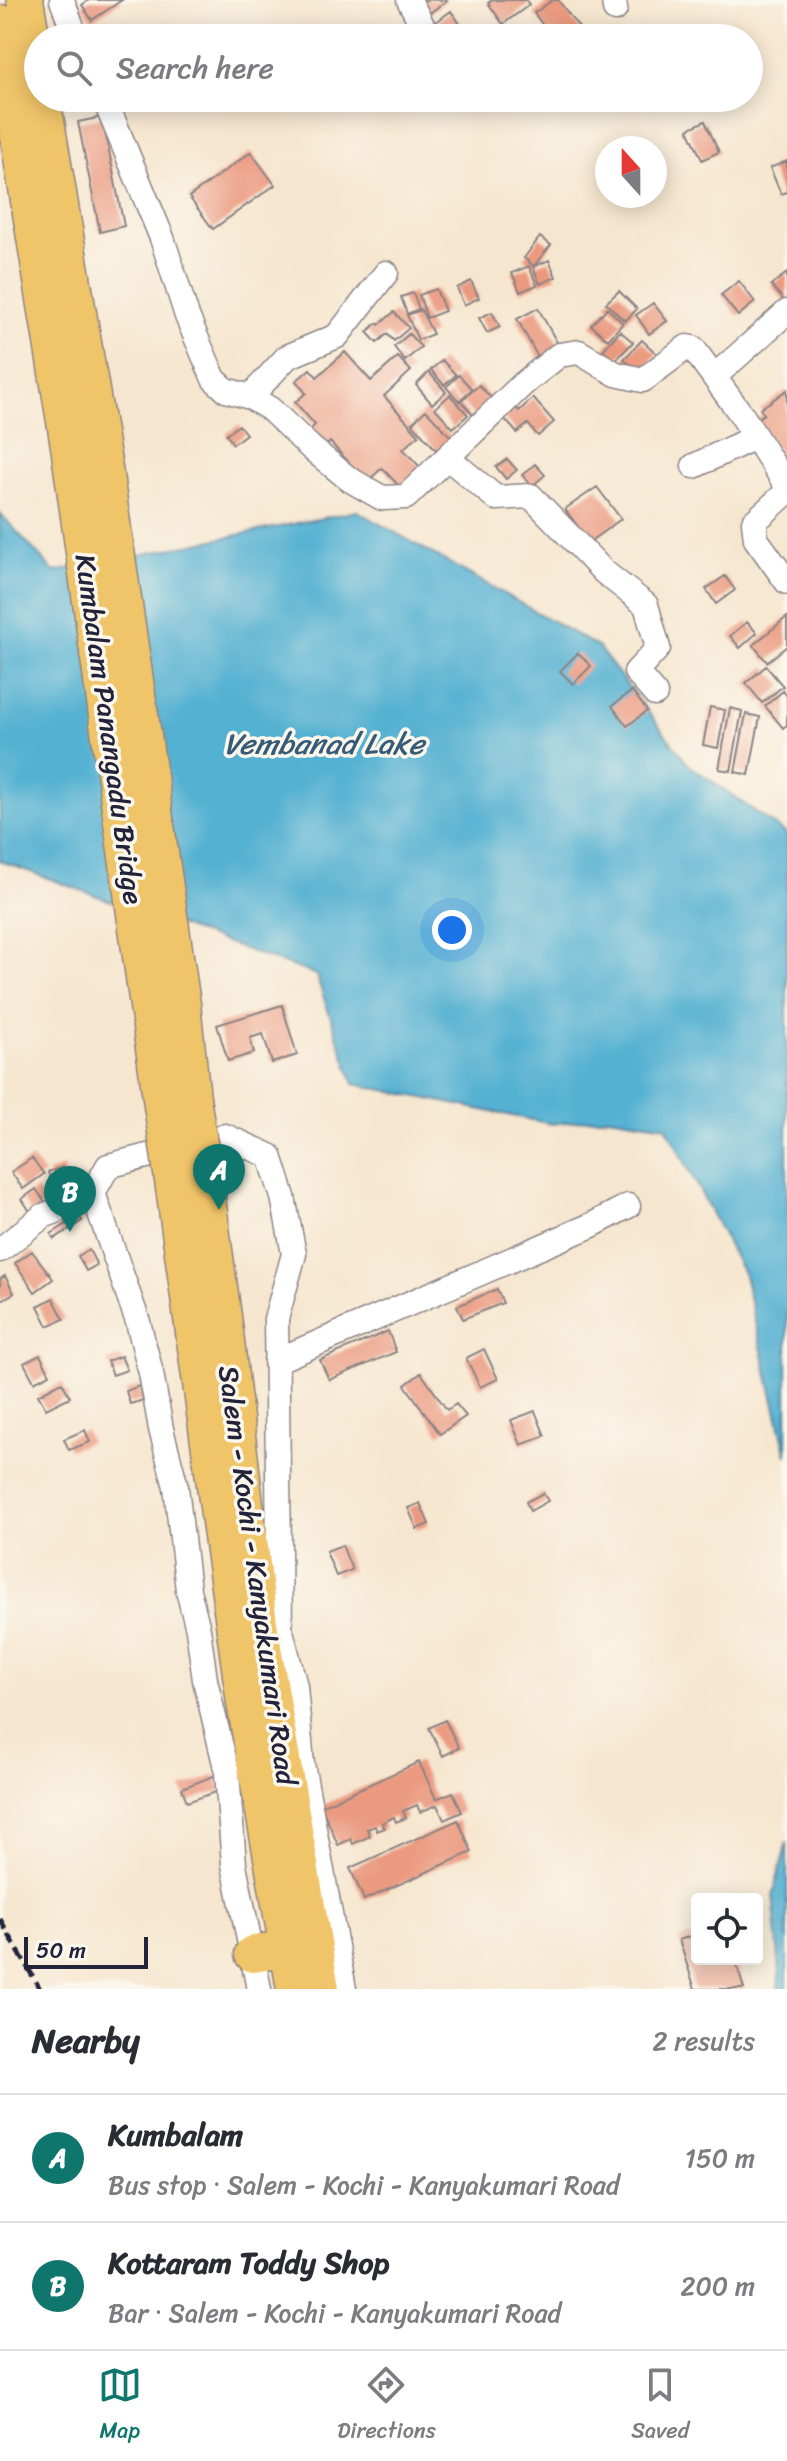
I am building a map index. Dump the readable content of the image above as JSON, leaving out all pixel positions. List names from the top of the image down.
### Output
{
  "streets": {
    "highway": ["Kumbalam Panangadu Bridge", "Salem - Kochi - Kanyakumari Road"]
  },
  "water": ["Vembanad Lake"],
  "scale_bar": "50 m",
  "north": "top",
  "page": {
    "search": "Search here",
    "pins": ["A", "B"],
    "scale": "50 m",
    "heading": ["Nearby", "2 results"],
    "list": [
      {
        "mark": "A",
        "name": "Kumbalam",
        "note": "Bus stop · Salem - Kochi - Kanyakumari Road",
        "value": "150 m"
      },
      {
        "mark": "B",
        "name": "Kottaram Toddy Shop",
        "note": "Bar · Salem - Kochi - Kanyakumari Road",
        "value": "200 m"
      }
    ],
    "nav": ["Map", "Directions", "Saved"]
  }
}
